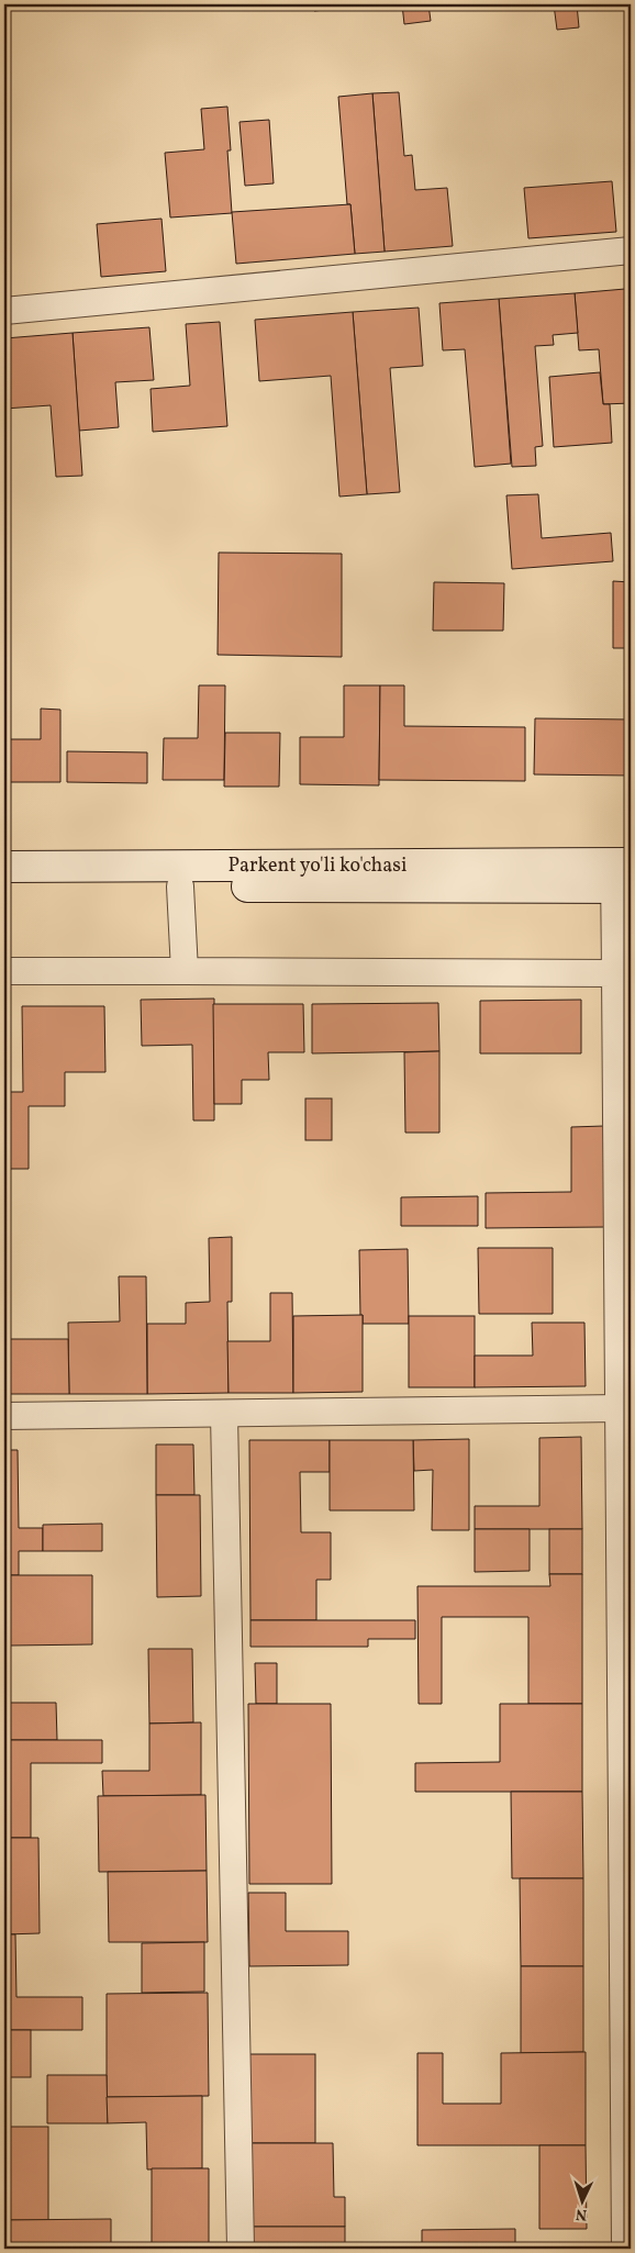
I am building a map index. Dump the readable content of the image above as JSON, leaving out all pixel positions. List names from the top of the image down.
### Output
{
  "streets": {
    "street": ["Parkent yo'li ko'chasi"]
  },
  "north": "bottom"
}
